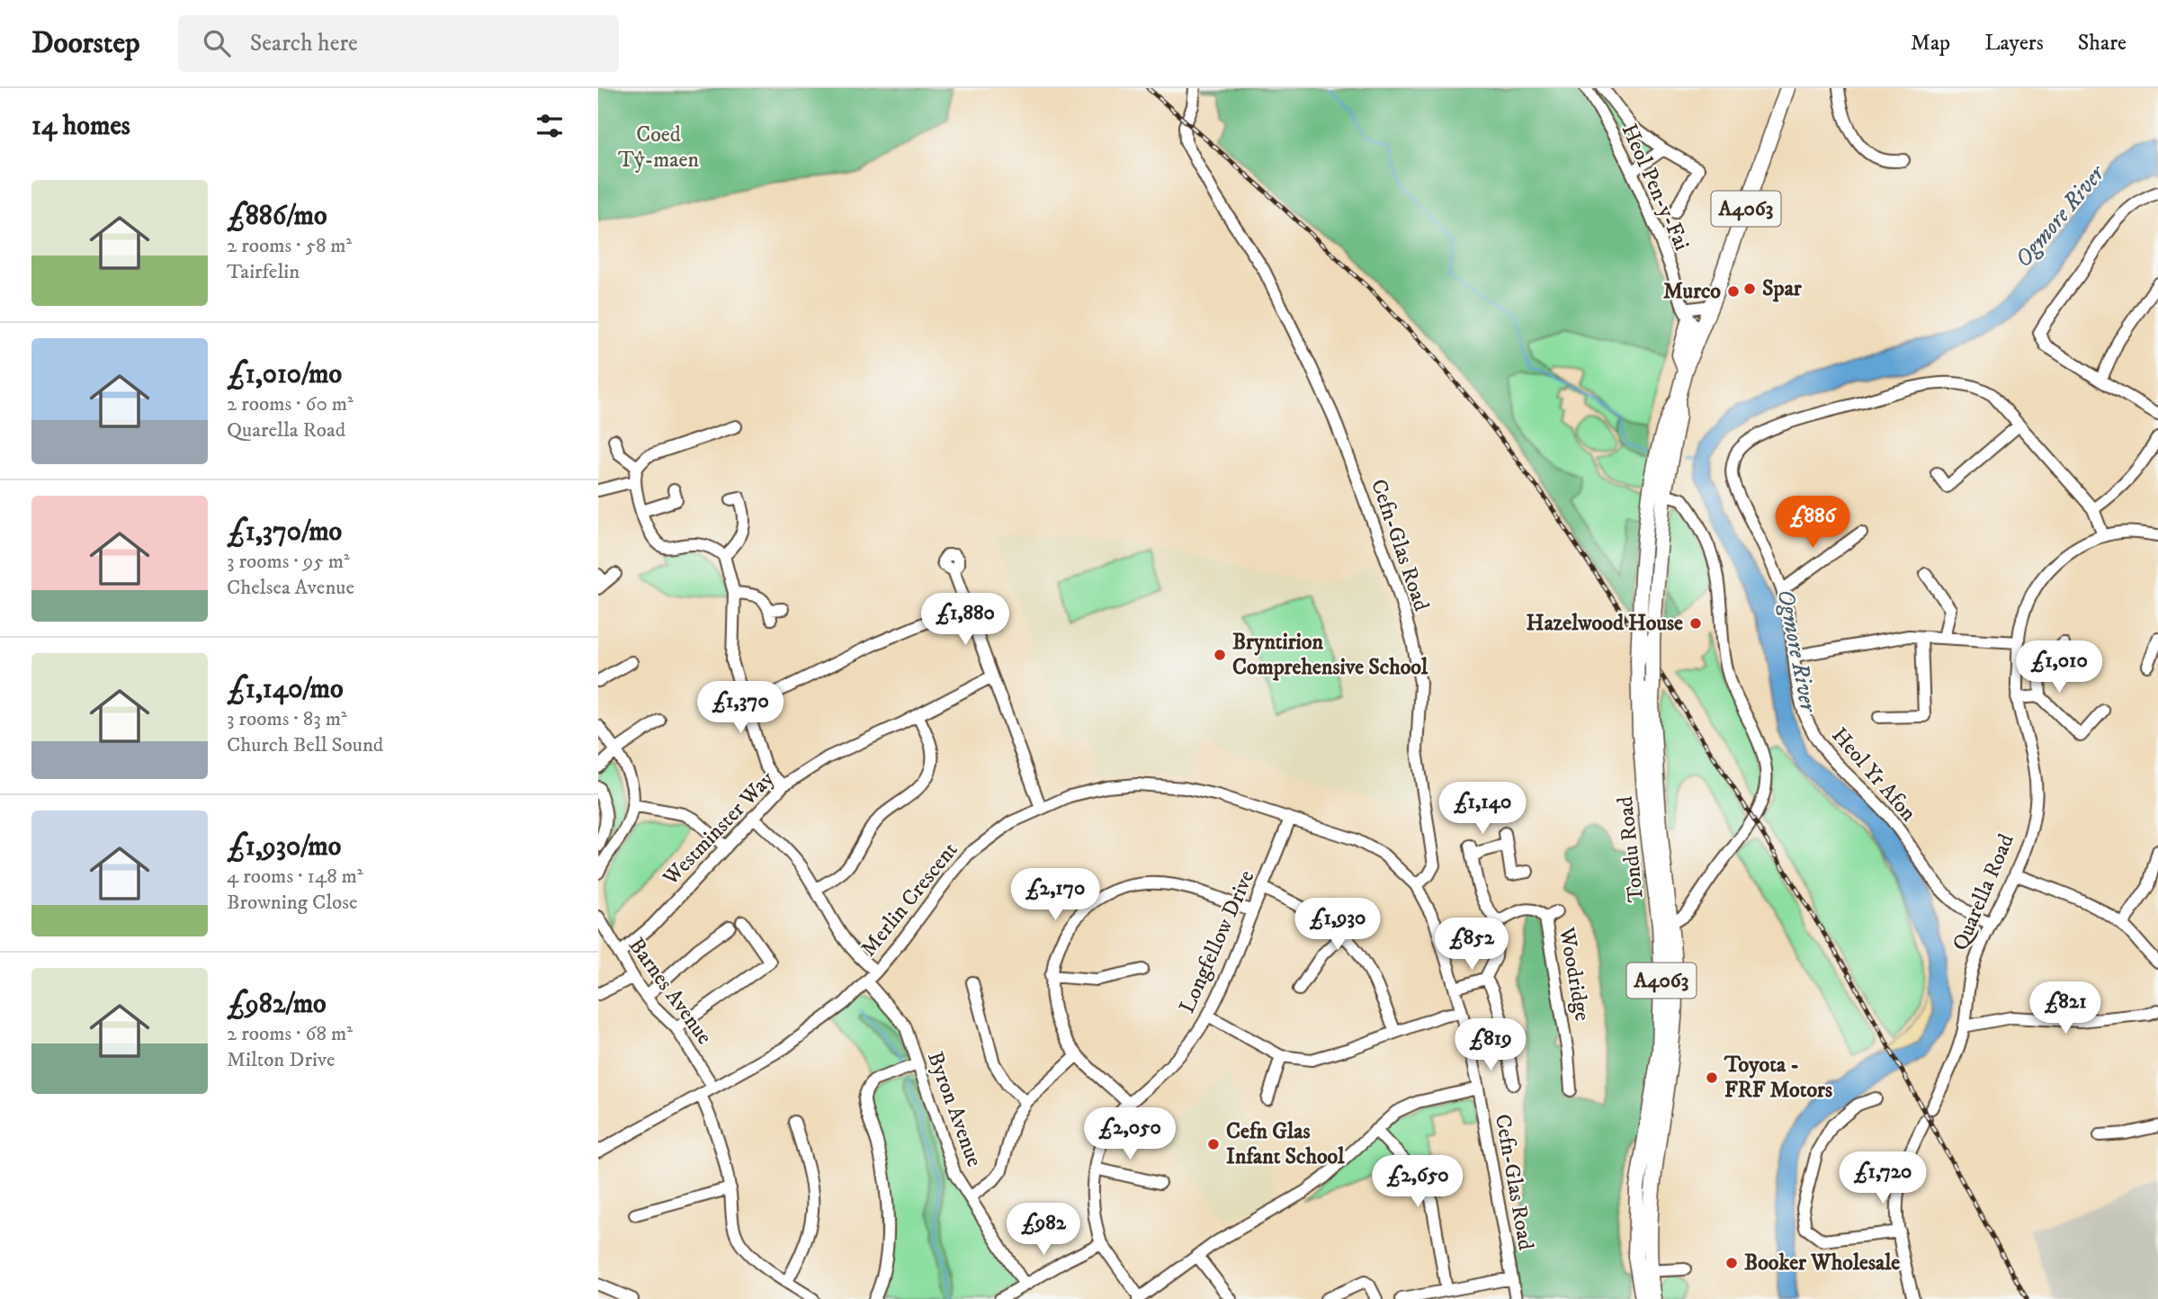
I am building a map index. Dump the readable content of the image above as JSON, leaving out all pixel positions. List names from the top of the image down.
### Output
{
  "streets": {
    "main road": ["A4063", "Tondu Road"],
    "street": [
      "Heol Pen-y-Fai",
      "Cefn-Glas Road",
      "Heol Yr Afon",
      "Westminster Way",
      "Quarella Road",
      "Merlin Crescent",
      "Longfellow Drive",
      "Woodridge",
      "Barnes Avenue",
      "Byron Avenue"
    ]
  },
  "crossings": [
    ["Heol Pen-y-Fai", "A4063"],
    ["Heol Pen-y-Fai", "Tondu Road"],
    ["A4063", "Tondu Road"],
    ["Cefn-Glas Road", "Merlin Crescent"],
    ["Heol Yr Afon", "Quarella Road"],
    ["Westminster Way", "Barnes Avenue"],
    ["Merlin Crescent", "Longfellow Drive"],
    ["Merlin Crescent", "Barnes Avenue"],
    ["Merlin Crescent", "Byron Avenue"]
  ],
  "water": ["Ogmore River"],
  "parks": ["Coed Tŷ-maen"],
  "places": [
    "Spar",
    "Murco",
    "Hazelwood House",
    "Bryntirion Comprehensive School",
    "Toyota - FRF Motors",
    "Cefn Glas Infant School",
    "Booker Wholesale"
  ],
  "page": {
    "header": "Doorstep",
    "search": "Search here",
    "nav": ["Map", "Layers", "Share"],
    "heading": "14 homes",
    "list": [
      {
        "name": "£886/mo",
        "note": "2 rooms · 58 m² · Tairfelin"
      },
      {
        "name": "£1,010/mo",
        "note": "2 rooms · 60 m² · Quarella Road"
      },
      {
        "name": "£1,370/mo",
        "note": "3 rooms · 95 m² · Chelsea Avenue"
      },
      {
        "name": "£1,140/mo",
        "note": "3 rooms · 83 m² · Church Bell Sound"
      },
      {
        "name": "£1,930/mo",
        "note": "4 rooms · 148 m² · Browning Close"
      },
      {
        "name": "£982/mo",
        "note": "2 rooms · 68 m² · Milton Drive"
      }
    ],
    "price": [
      "£886",
      "£1,880",
      "£1,010",
      "£1,370",
      "£1,140",
      "£2,170",
      "£1,930",
      "£852",
      "£821",
      "£819",
      "£2,050",
      "£1,720",
      "£2,650",
      "£982"
    ]
  }
}
